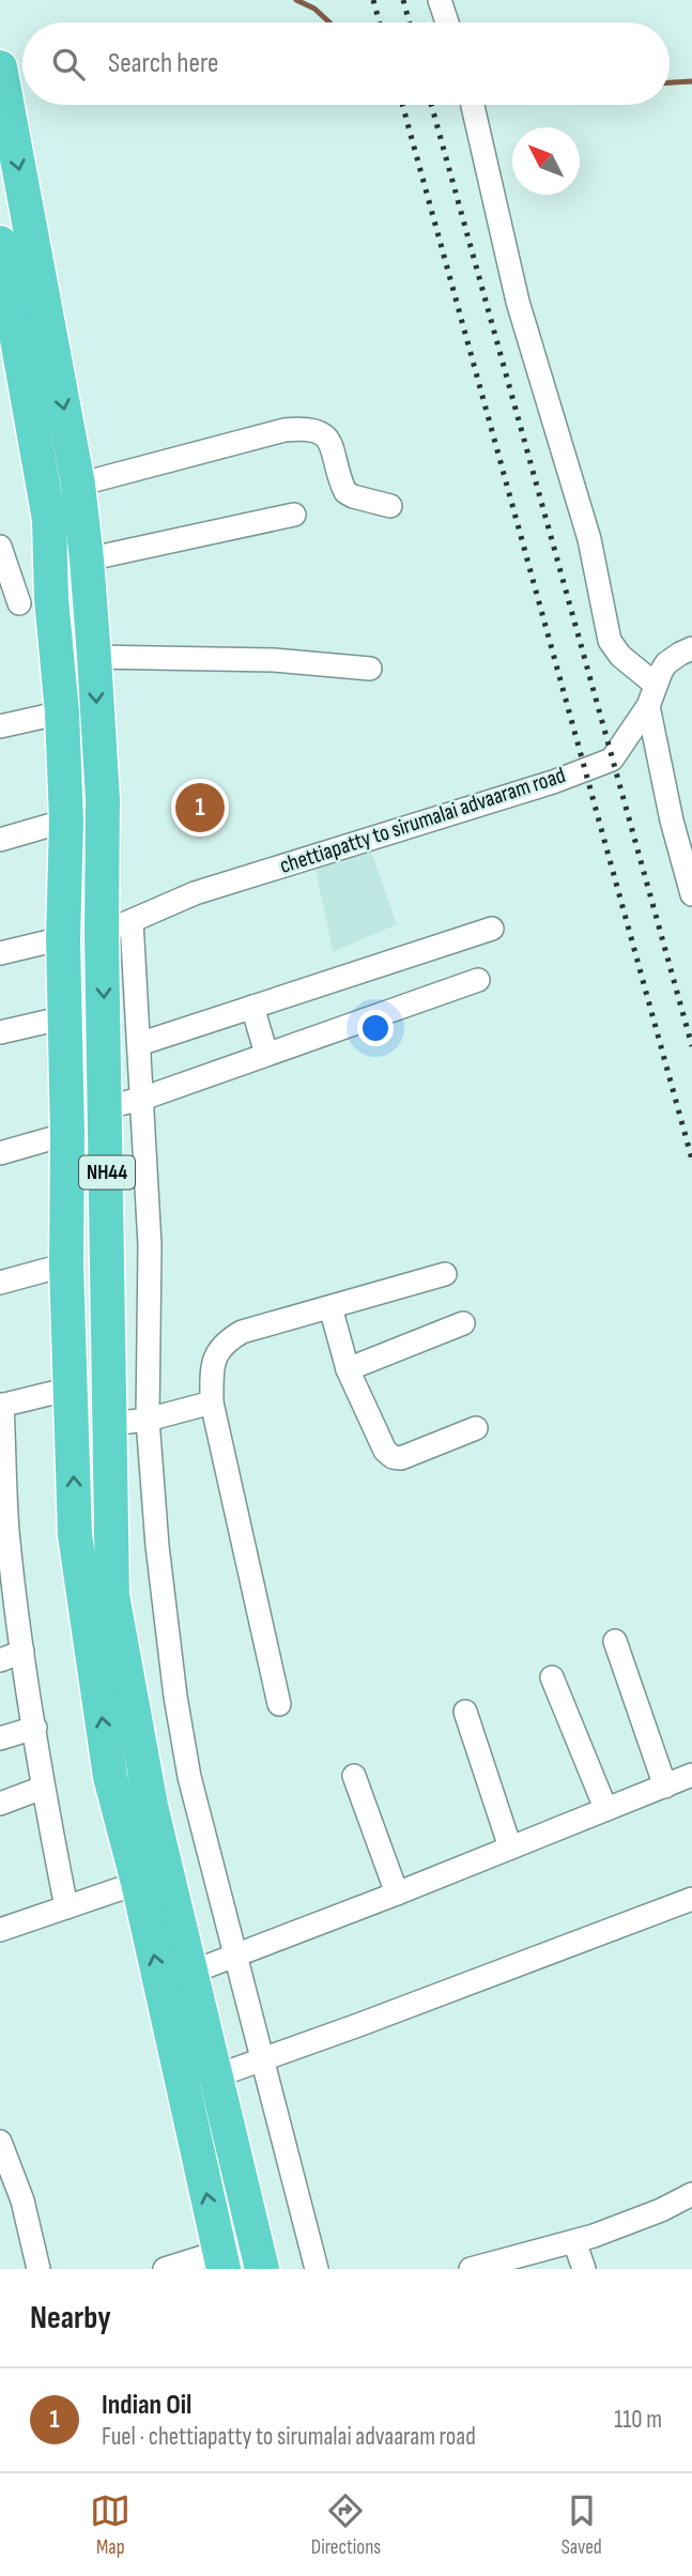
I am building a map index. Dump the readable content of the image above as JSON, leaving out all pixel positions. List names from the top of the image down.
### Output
{
  "streets": {
    "highway": ["NH44"],
    "street": ["chettiapatty to sirumalai advaaram road"]
  },
  "crossings": [
    ["chettiapatty to sirumalai advaaram road", "NH44"]
  ],
  "north": "top left",
  "page": {
    "search": "Search here",
    "pins": "1",
    "heading": "Nearby",
    "list": [
      {
        "mark": "1",
        "name": "Indian Oil",
        "note": "Fuel · chettiapatty to sirumalai advaaram road",
        "value": "110 m"
      }
    ],
    "nav": ["Map", "Directions", "Saved"]
  }
}
